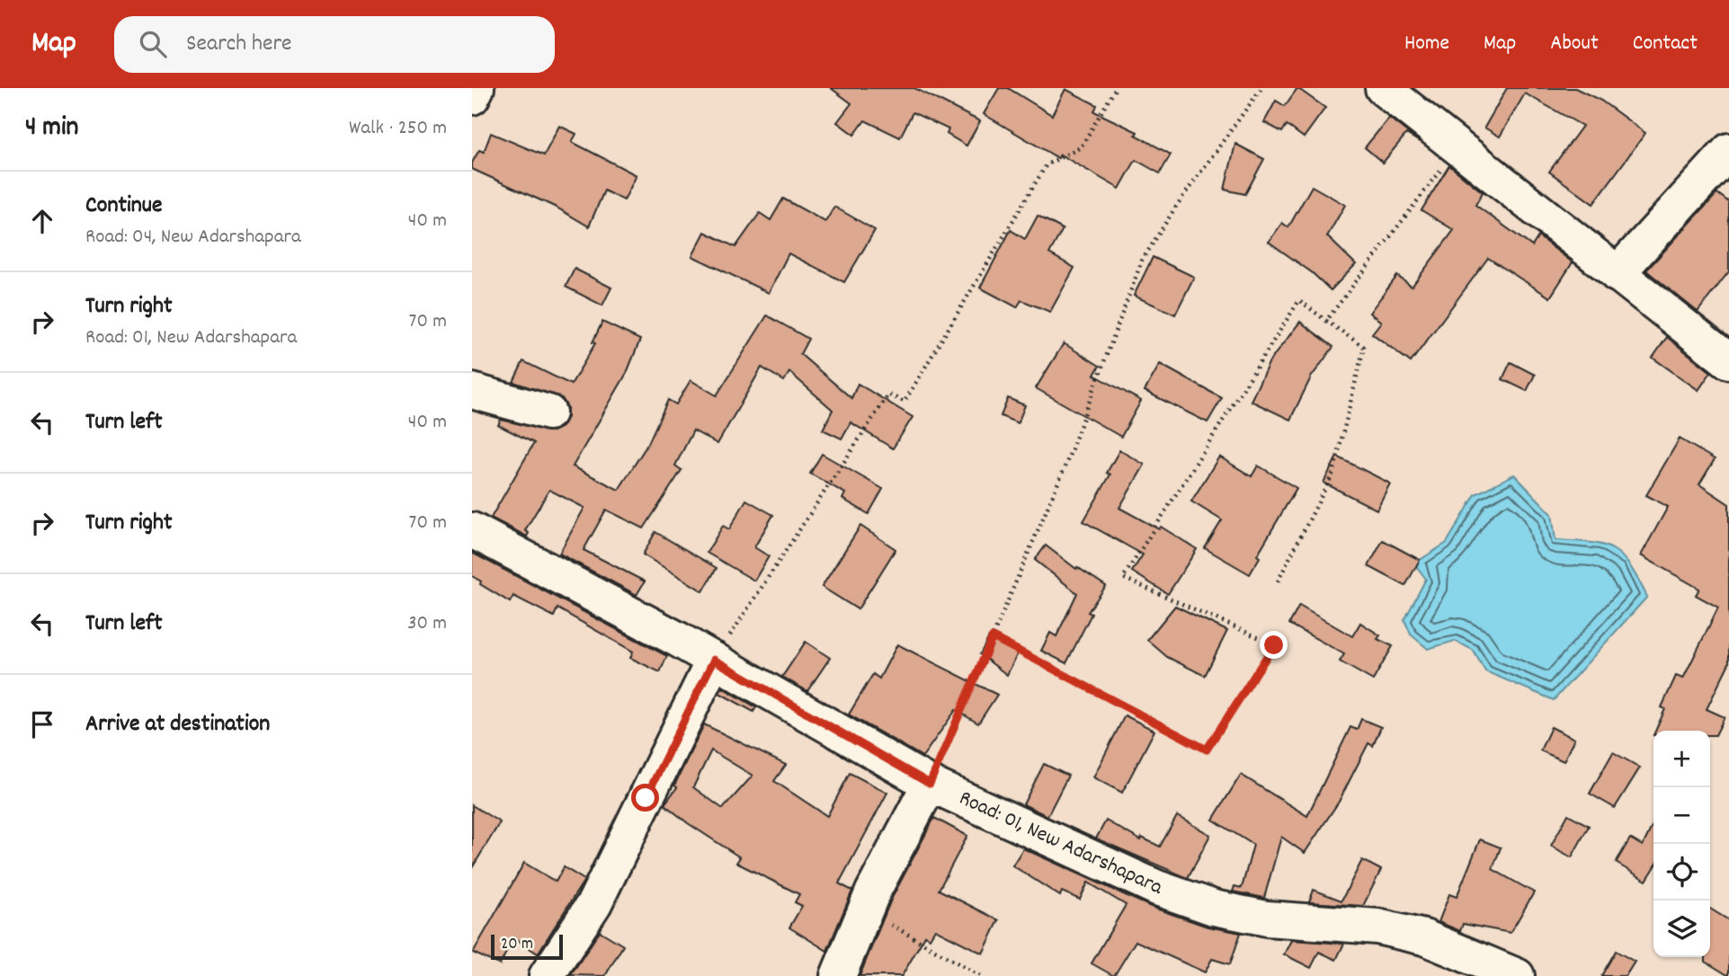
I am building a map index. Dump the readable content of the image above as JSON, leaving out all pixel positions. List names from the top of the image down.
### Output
{
  "streets": {
    "street": ["Road: 01, New Adarshapara"]
  },
  "scale_bar": "20 m",
  "page": {
    "header": "Map",
    "search": "Search here",
    "nav": [
      "Home",
      "Map",
      "About",
      "Contact"
    ],
    "heading": ["4 min", "Walk · 250 m"],
    "list": [
      ["Continue", "Road: 04, New Adarshapara", "40 m"],
      ["Turn right", "Road: 01, New Adarshapara", "70 m"],
      ["Turn left", "40 m"],
      ["Turn right", "70 m"],
      ["Turn left", "30 m"],
      "Arrive at destination"
    ],
    "map_buttons": ["+", "−"],
    "scale": "20 m"
  }
}
